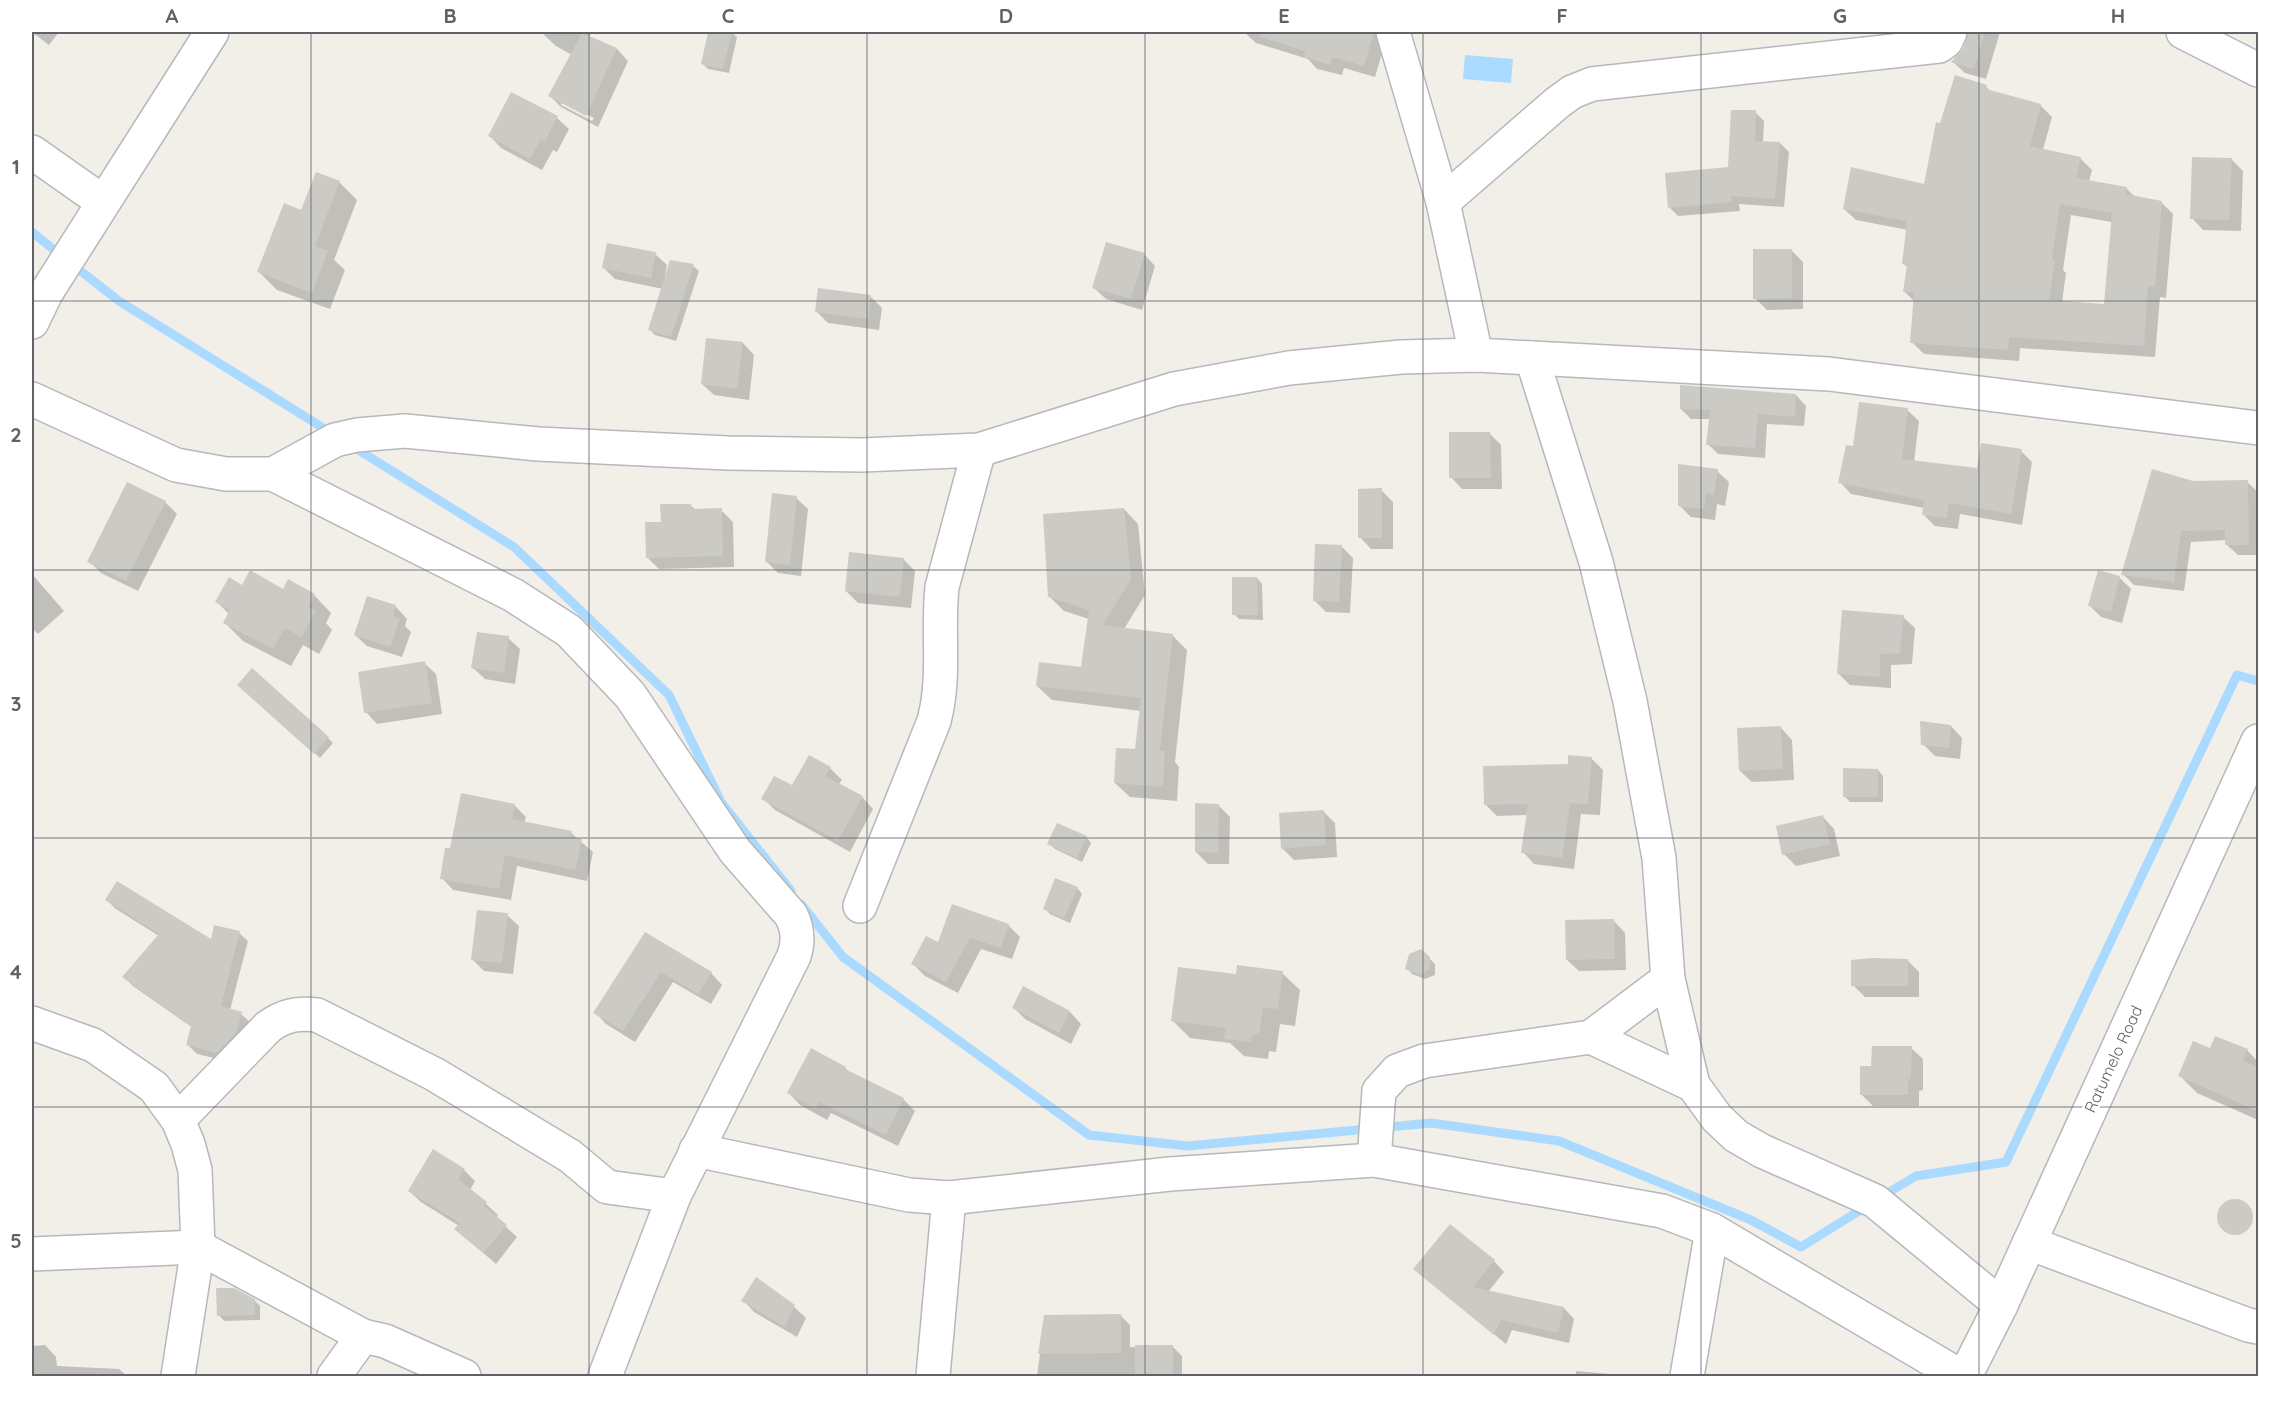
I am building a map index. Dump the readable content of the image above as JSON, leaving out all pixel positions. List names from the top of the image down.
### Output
{
  "streets": {
    "street": ["Ratumelo Road"]
  },
  "grid": {
    "columns": [
      "A",
      "B",
      "C",
      "D",
      "E",
      "F",
      "G",
      "H"
    ],
    "rows": [
      "1",
      "2",
      "3",
      "4",
      "5"
    ]
  }
}
